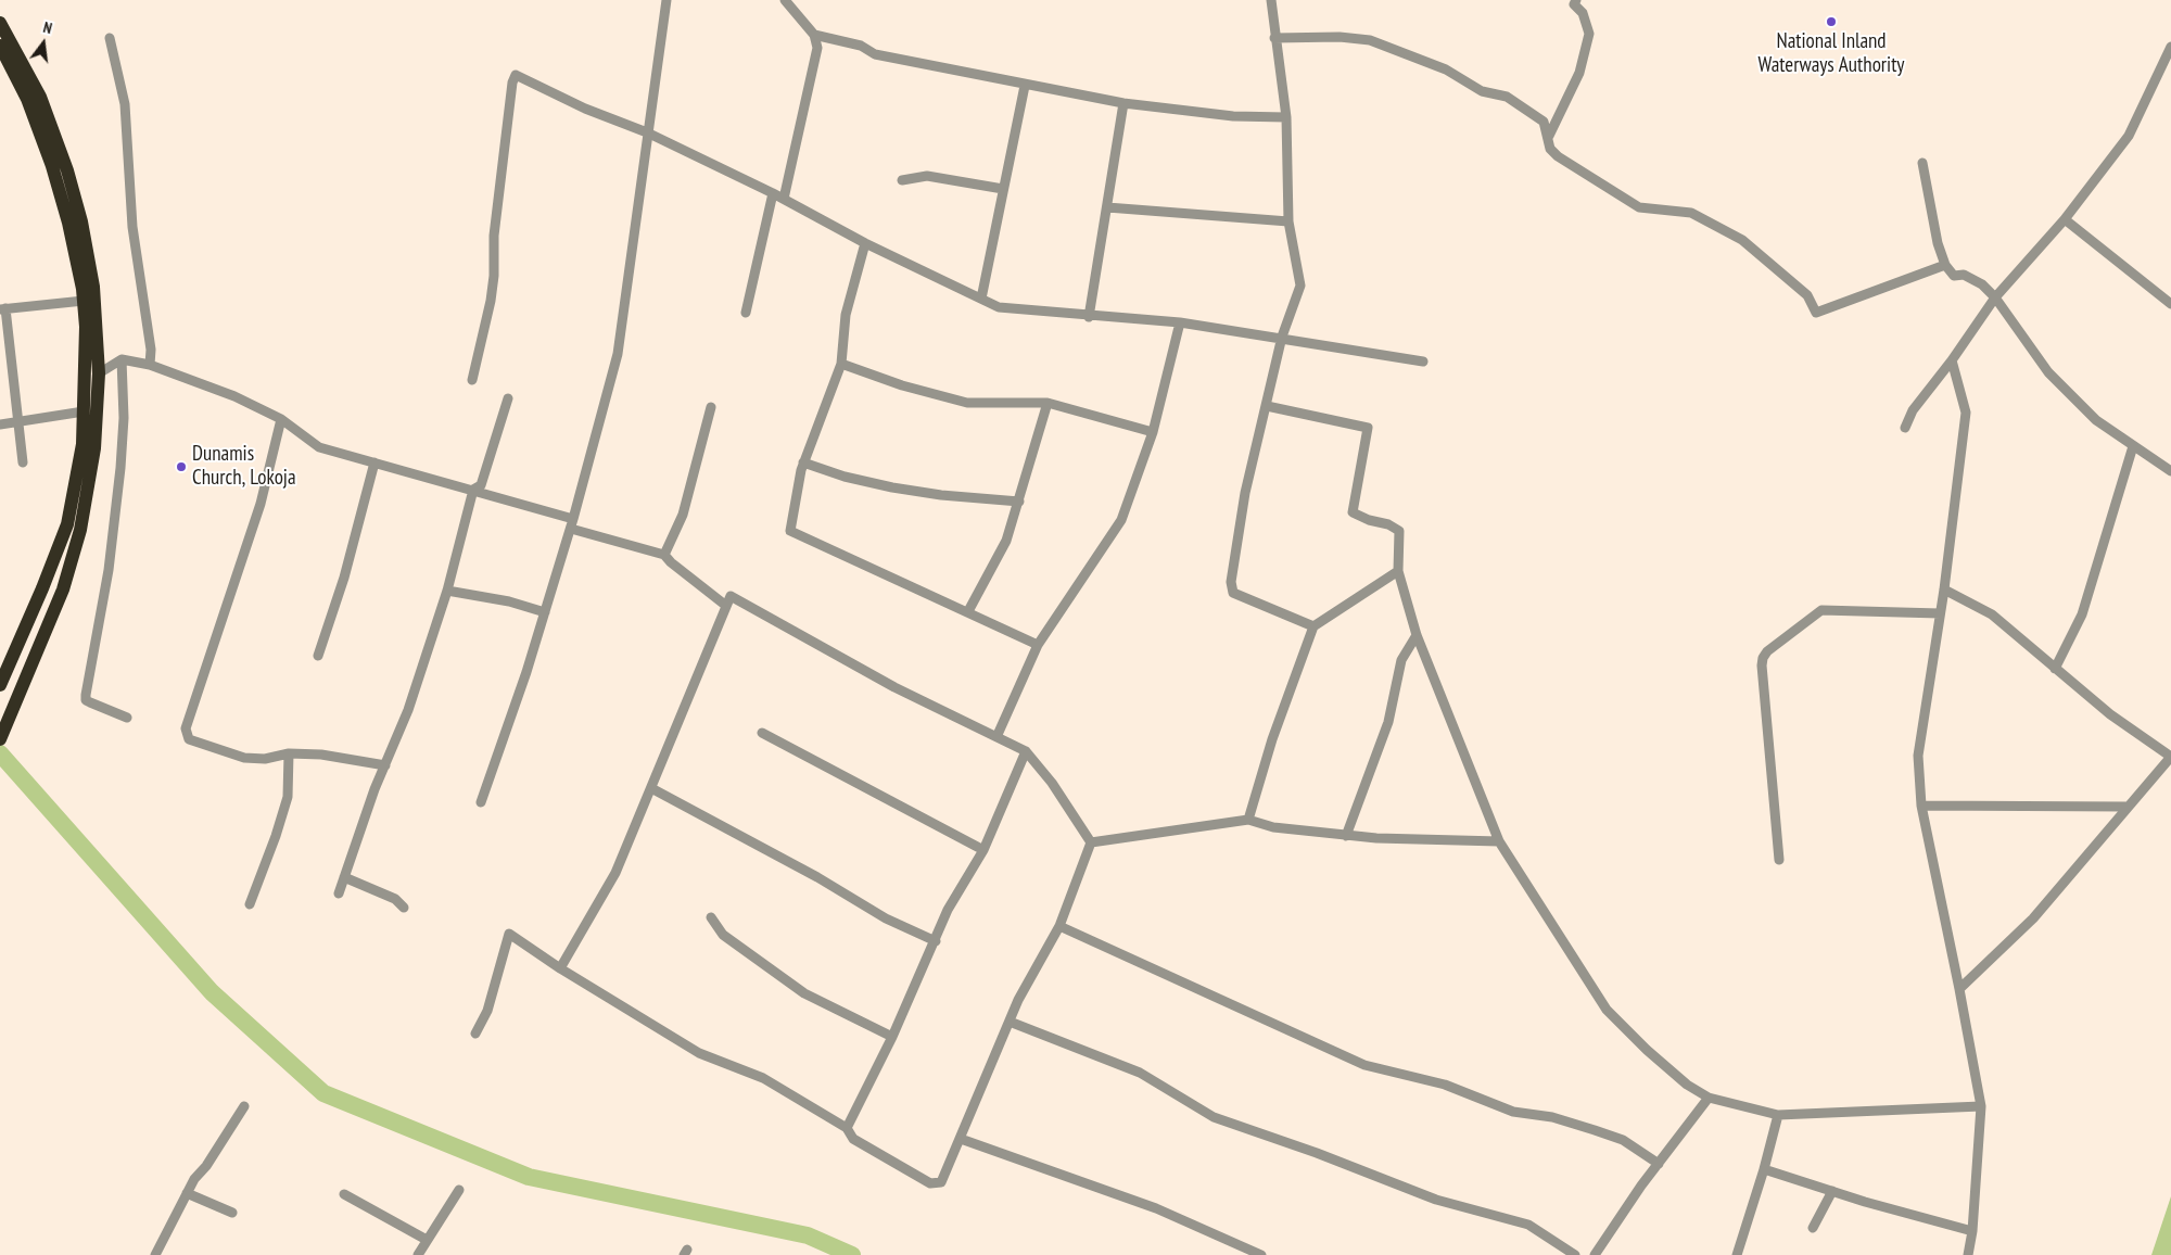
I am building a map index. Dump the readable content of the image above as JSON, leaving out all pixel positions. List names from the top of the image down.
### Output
{
  "places": ["National Inland Waterways Authority", "Dunamis Church, Lokoja"],
  "north": "top"
}
